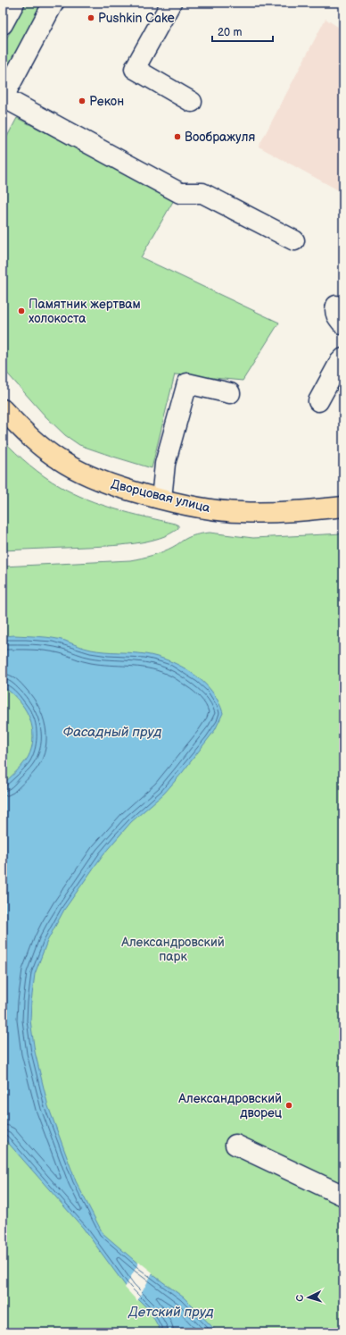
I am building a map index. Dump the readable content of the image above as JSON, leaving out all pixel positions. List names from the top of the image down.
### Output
{
  "streets": {
    "main road": ["Дворцовая улица"]
  },
  "water": ["Фасадный пруд", "Детский пруд"],
  "parks": ["Александровский парк"],
  "places": [
    "Pushkin Cake",
    "Рекон",
    "Воображуля",
    "Памятник жертвам холокоста",
    "Александровский дворец"
  ],
  "scale_bar": "20 m",
  "north": "left"
}
